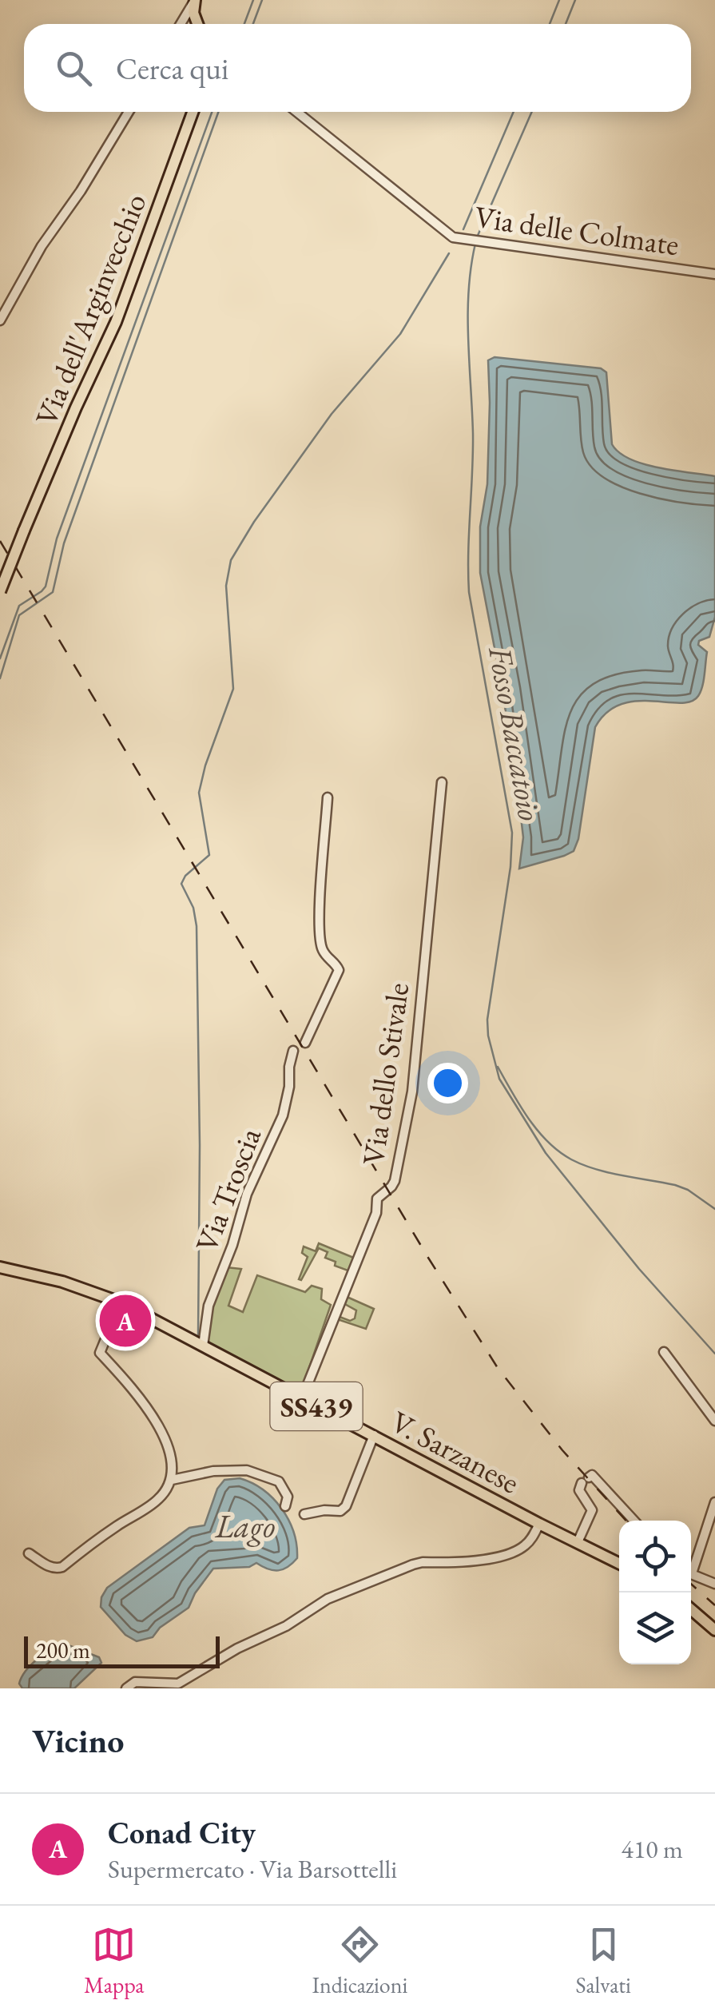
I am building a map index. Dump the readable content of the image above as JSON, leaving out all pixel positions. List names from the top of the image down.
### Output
{
  "streets": {
    "main road": ["Via dell'Arginvecchio", "SS439", "V. Sarzanese"],
    "street": ["Via delle Colmate", "Via dello Stivale", "Via Troscia"]
  },
  "crossings": [
    ["Via dello Stivale", "V. Sarzanese"],
    ["Via Troscia", "V. Sarzanese"]
  ],
  "water": ["Fosso Baccatoio", "Lago"],
  "scale_bar": "200 m",
  "page": {
    "search": "Cerca qui",
    "pins": "A",
    "scale": "200 m",
    "heading": "Vicino",
    "list": [
      {
        "mark": "A",
        "name": "Conad City",
        "note": "Supermercato · Via Barsottelli",
        "value": "410 m"
      }
    ],
    "nav": ["Mappa", "Indicazioni", "Salvati"]
  }
}
